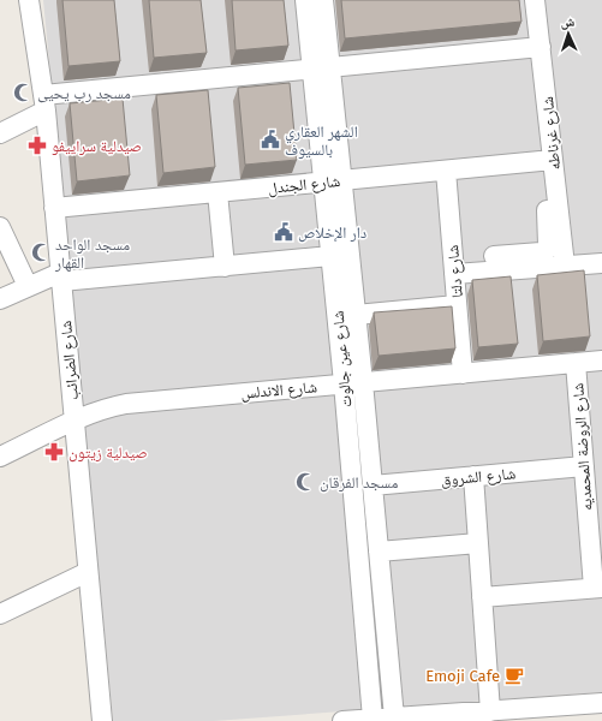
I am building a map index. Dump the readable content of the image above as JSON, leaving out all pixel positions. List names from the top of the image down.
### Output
{
  "streets": {
    "street": [
      "شارع غرناطه",
      "شارع الجندل",
      "شارع دلتا",
      "شارع عين جالوت",
      "شارع الضرائب",
      "شارع الاندلس",
      "شارع الروضة المحمديه",
      "شارع الشروق"
    ]
  },
  "crossings": [
    ["شارع غرناطه", "شارع الجندل"],
    ["شارع الجندل", "شارع دلتا"],
    ["شارع الجندل", "شارع عين جالوت"],
    ["شارع الجندل", "شارع الضرائب"],
    ["شارع دلتا", "شارع الاندلس"],
    ["شارع عين جالوت", "شارع الاندلس"],
    ["شارع عين جالوت", "شارع الشروق"],
    ["شارع الضرائب", "شارع الاندلس"],
    ["شارع الاندلس", "شارع الروضة المحمديه"],
    ["شارع الروضة المحمديه", "شارع الشروق"]
  ],
  "places": {
    "mosque": ["مسجد رب يحيى", "مسجد الواحد القهار", "مسجد الفرقان"],
    "public building": ["الشهر العقاري بالسيوف", "دار الإخلاص"],
    "pharmacy": ["صيدلية سراييفو", "صيدلية زيتون"],
    "cafe": ["Emoji Cafe"]
  },
  "north": "top"
}
